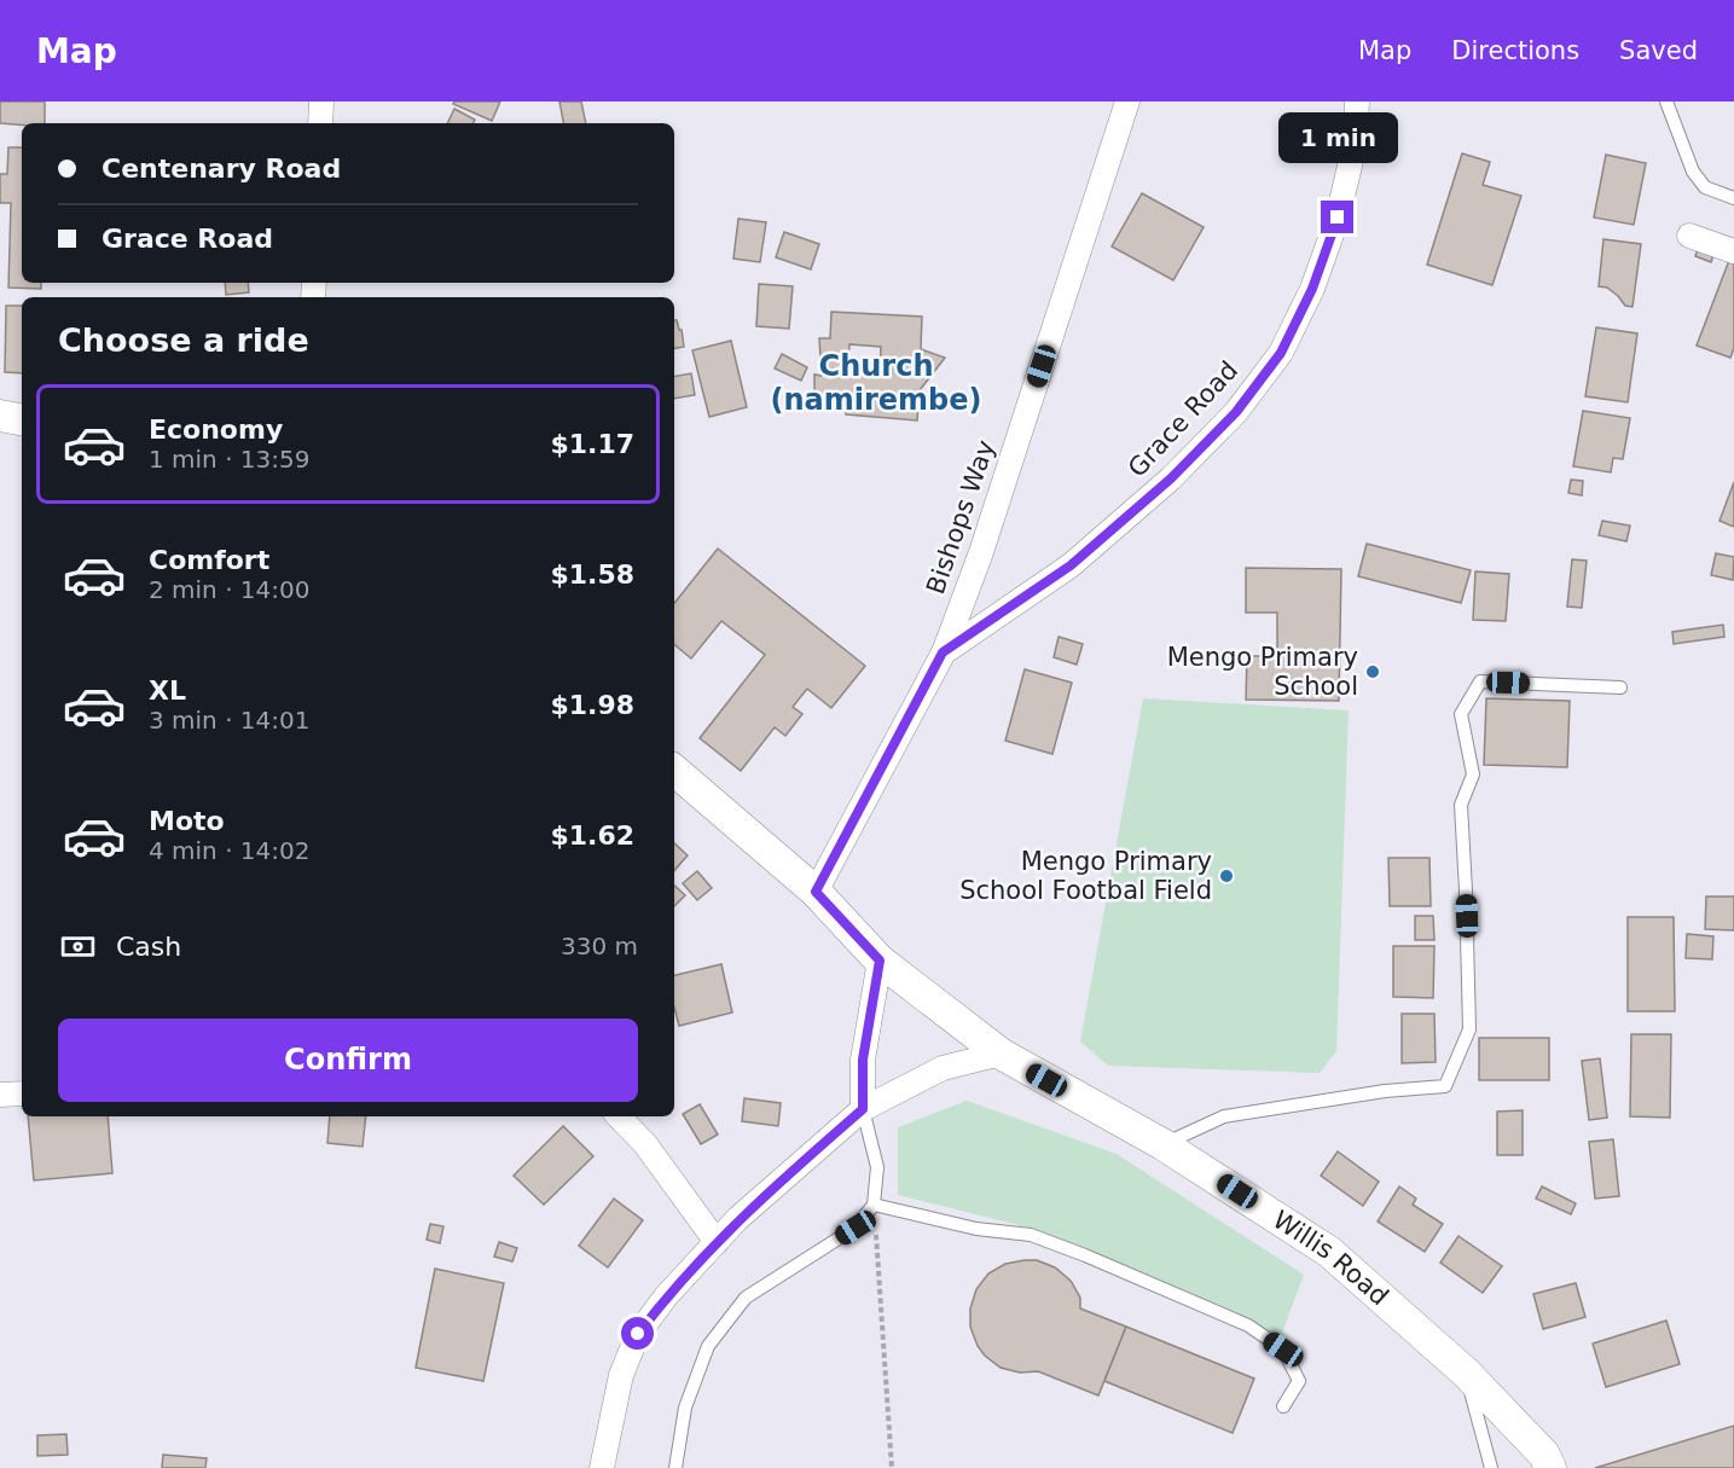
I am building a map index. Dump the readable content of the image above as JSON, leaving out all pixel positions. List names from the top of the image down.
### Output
{
  "streets": {
    "street": ["Grace Road", "Bishops Way", "Willis Road"]
  },
  "crossings": [
    ["Grace Road", "Bishops Way"],
    ["Bishops Way", "Willis Road"]
  ],
  "districts": ["Church (namirembe)"],
  "places": ["Mengo Primary School", "Mengo Primary School Footbal Field"],
  "page": {
    "header": "Map",
    "nav": ["Map", "Directions", "Saved"],
    "bubble": "1 min",
    "banner": ["Centenary Road", "Grace Road"],
    "heading": "Choose a ride",
    "list": [
      {
        "name": "Economy",
        "note": "1 min · 13:59",
        "value": "$1.17"
      },
      {
        "name": "Comfort",
        "note": "2 min · 14:00",
        "value": "$1.58"
      },
      {
        "name": "XL",
        "note": "3 min · 14:01",
        "value": "$1.98"
      },
      {
        "name": "Moto",
        "note": "4 min · 14:02",
        "value": "$1.62"
      }
    ],
    "pay": ["Cash", "330 m"],
    "buttons": "Confirm"
  }
}
